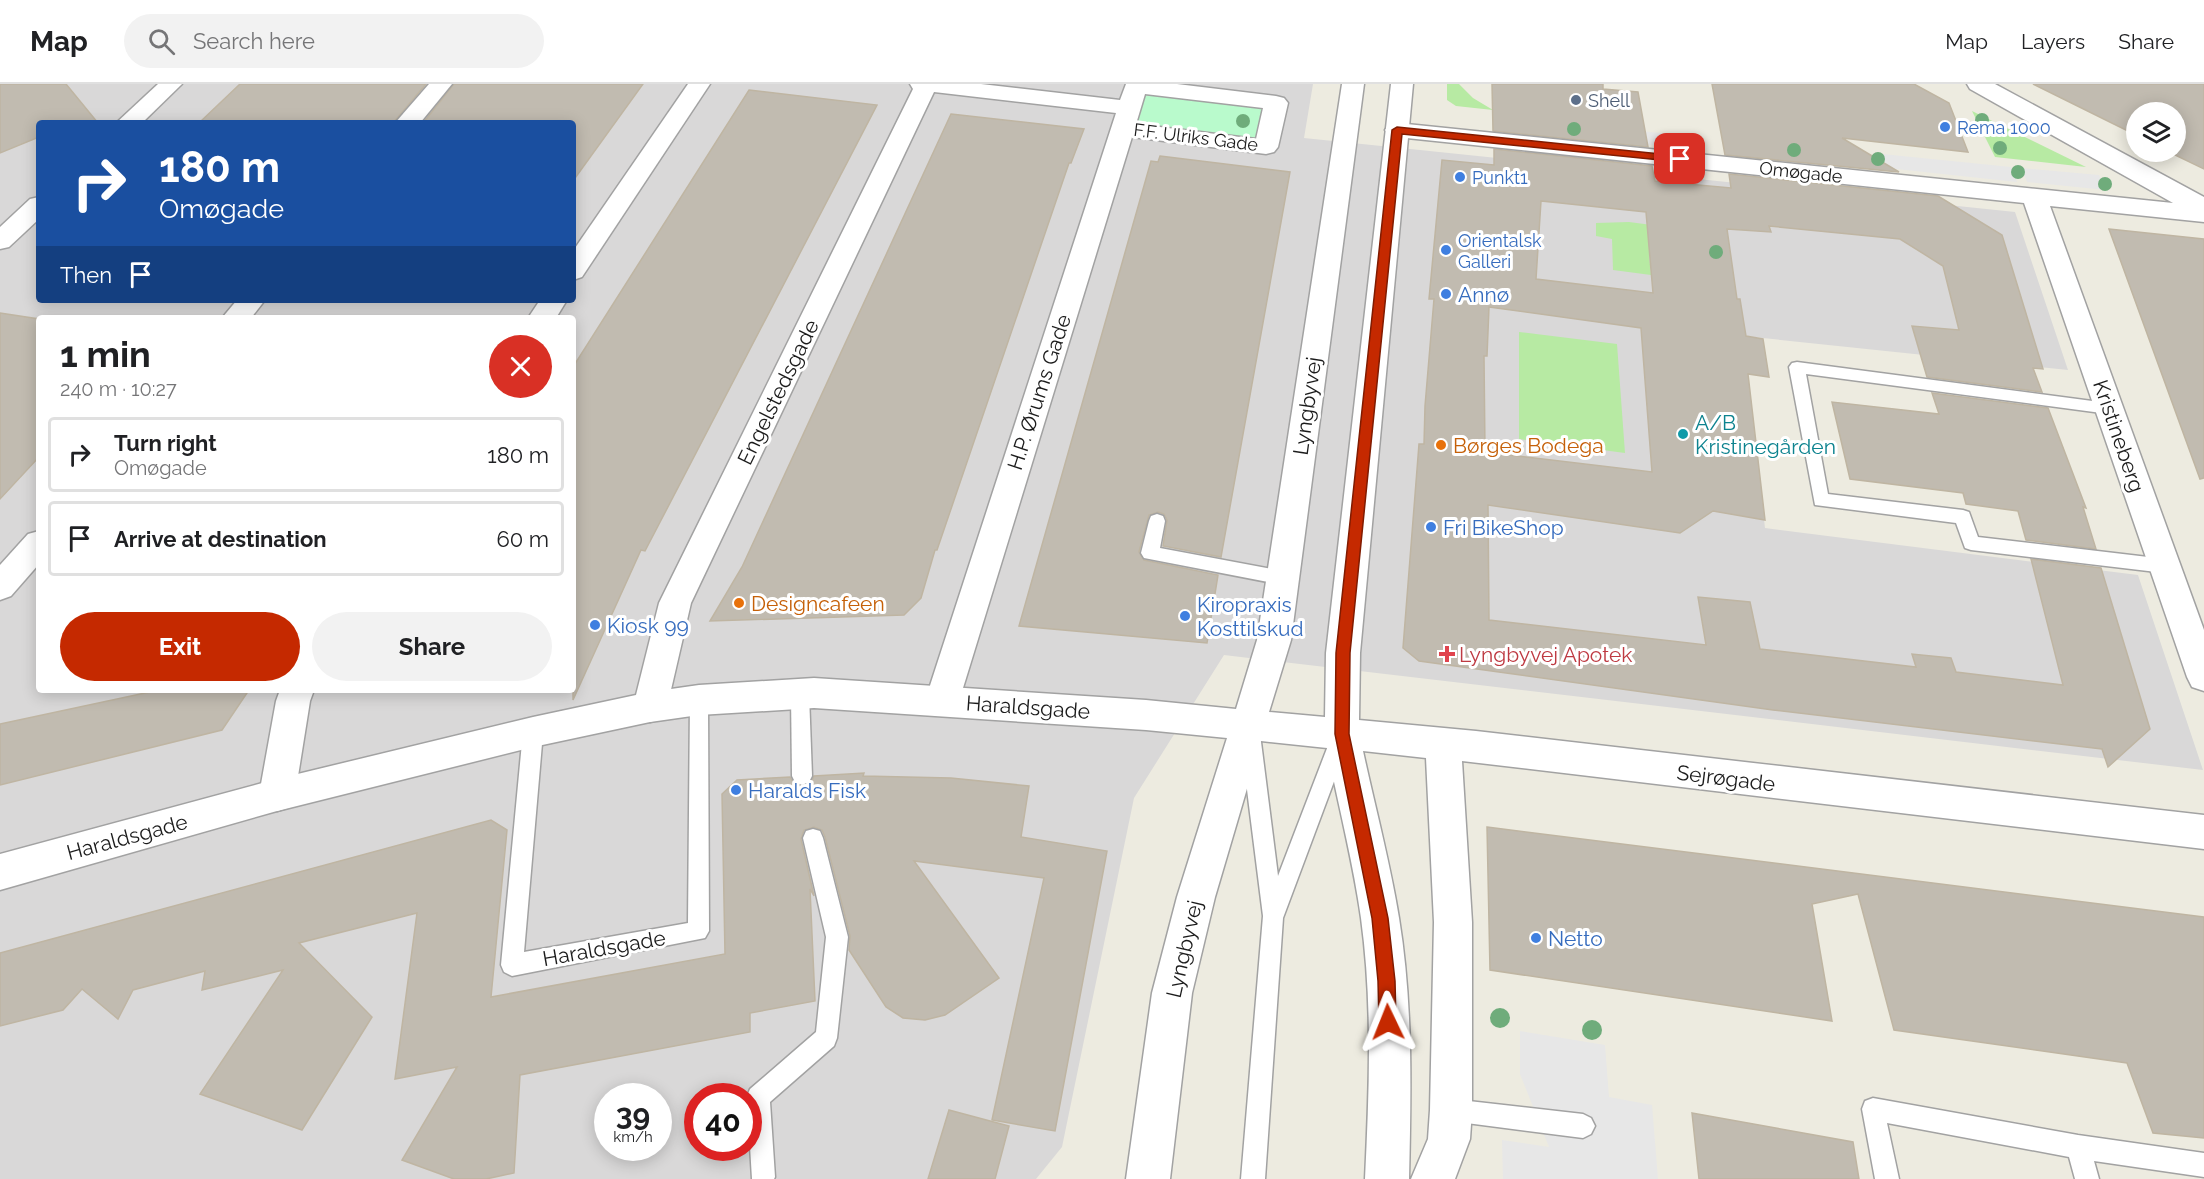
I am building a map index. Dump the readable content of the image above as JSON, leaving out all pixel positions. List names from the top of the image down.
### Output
{
  "streets": {
    "street": [
      "F.F. Ulriks Gade",
      "Omøgade",
      "Engelstedsgade",
      "H.P. Ørums Gade",
      "Lyngbyvej",
      "Kristineberg",
      "Haraldsgade",
      "Sejrøgade"
    ]
  },
  "crossings": [
    ["F.F. Ulriks Gade", "Engelstedsgade"],
    ["F.F. Ulriks Gade", "H.P. Ørums Gade"],
    ["Omøgade", "Lyngbyvej"],
    ["Omøgade", "Kristineberg"],
    ["Engelstedsgade", "Haraldsgade"],
    ["H.P. Ørums Gade", "Haraldsgade"],
    ["Lyngbyvej", "Haraldsgade"],
    ["Lyngbyvej", "Sejrøgade"],
    ["Haraldsgade", "Sejrøgade"]
  ],
  "places": {
    "other": [
      "Shell",
      "Rema 1000",
      "Punkt1",
      "Orientalsk Galleri",
      "Annø",
      "A/B Kristinegården",
      "Børges Bodega",
      "Fri BikeShop",
      "Designcafeen",
      "Kiropraxis Kosttilskud",
      "Kiosk 99",
      "Haralds Fisk",
      "Netto"
    ],
    "health": ["Lyngbyvej Apotek"]
  },
  "page": {
    "header": "Map",
    "search": "Search here",
    "nav": ["Map", "Layers", "Share"],
    "turn": ["180 m", "Omøgade"],
    "then": "Then",
    "heading": ["1 min", "240 m · 10:27"],
    "list": [
      {
        "name": "Turn right",
        "note": "Omøgade",
        "value": "180 m"
      },
      {
        "name": "Arrive at destination",
        "value": "60 m"
      }
    ],
    "buttons": ["Exit", "Share"],
    "speed": "39 km/h",
    "limit": "40"
  }
}
